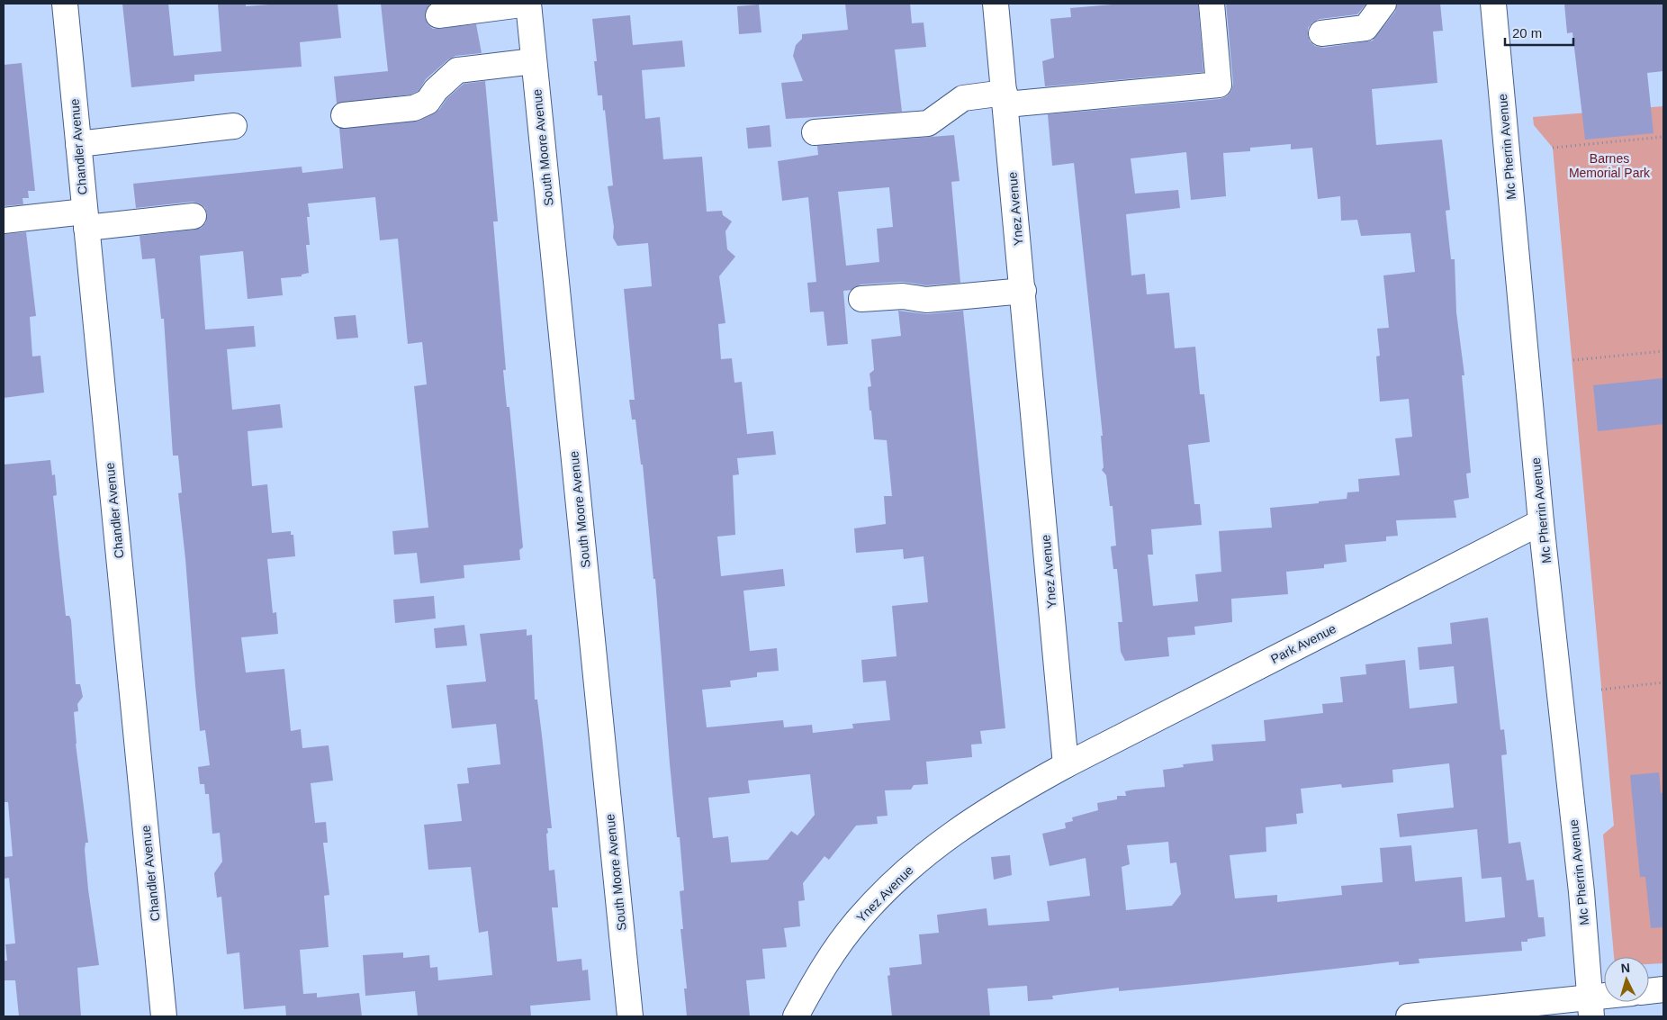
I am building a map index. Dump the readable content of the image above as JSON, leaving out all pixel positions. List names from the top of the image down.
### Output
{
  "streets": {
    "street": [
      "Chandler Avenue",
      "Mc Pherrin Avenue",
      "South Moore Avenue",
      "Ynez Avenue",
      "Park Avenue"
    ]
  },
  "crossings": [
    ["Mc Pherrin Avenue", "Park Avenue"],
    ["Ynez Avenue", "Park Avenue"]
  ],
  "parks": ["Barnes Memorial Park"],
  "scale_bar": "20 m",
  "north": "top"
}
